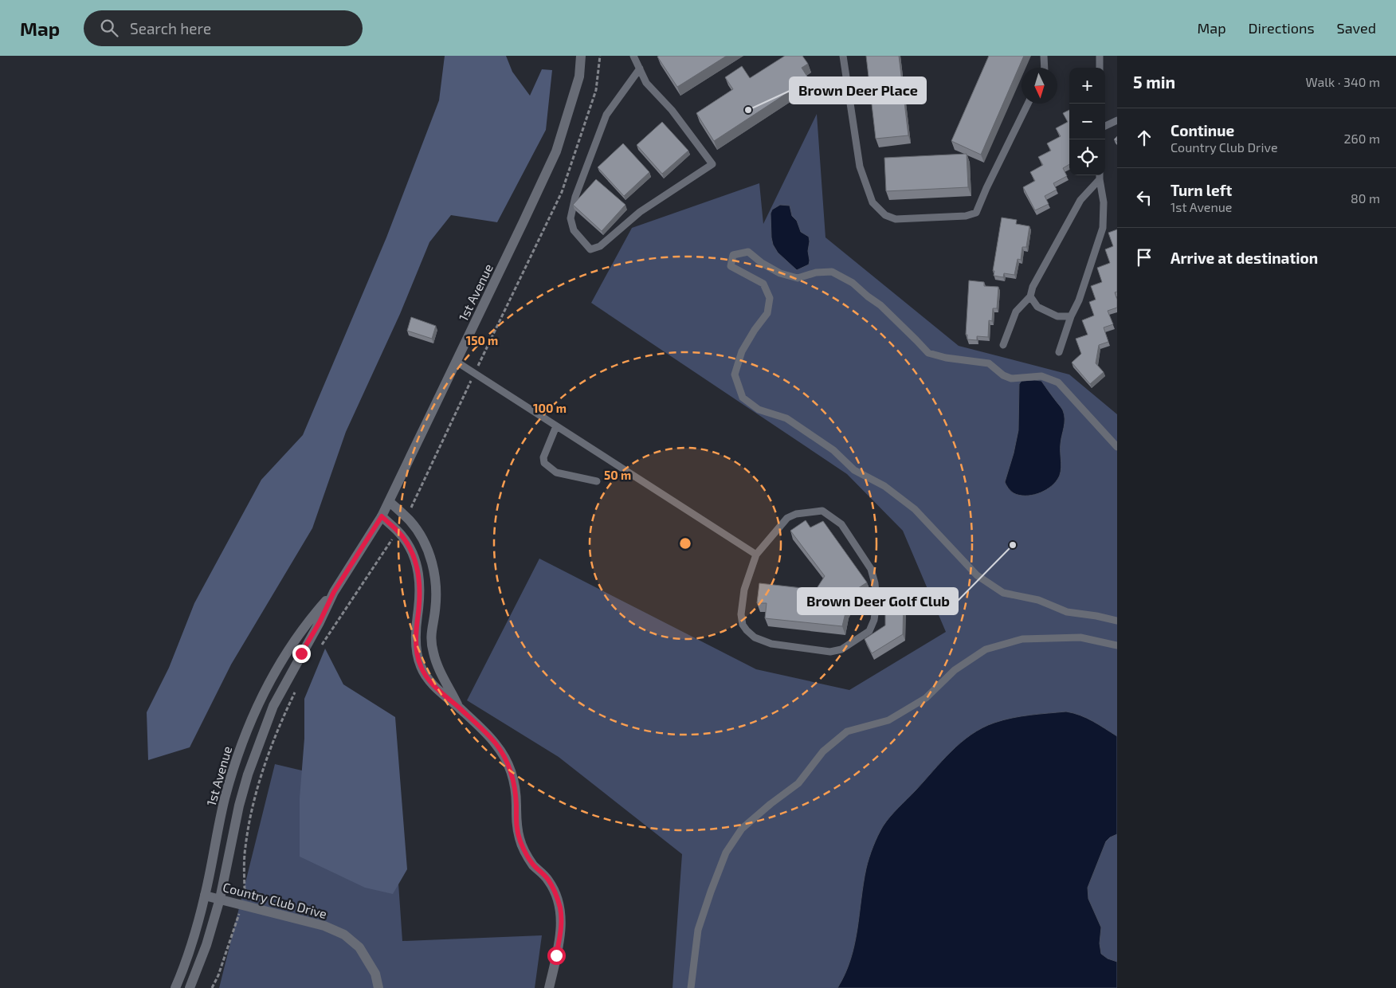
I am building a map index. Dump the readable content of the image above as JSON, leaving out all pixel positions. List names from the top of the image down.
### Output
{
  "streets": {
    "main road": ["1st Avenue", "Country Club Drive"]
  },
  "crossings": [
    ["1st Avenue", "Country Club Drive"]
  ],
  "places": ["Brown Deer Place", "Brown Deer Golf Club"],
  "north": "bottom",
  "page": {
    "header": "Map",
    "search": "Search here",
    "nav": ["Map", "Directions", "Saved"],
    "heading": ["5 min", "Walk · 340 m"],
    "map_buttons": ["+", "−"],
    "list": [
      ["Continue", "Country Club Drive", "260 m"],
      ["Turn left", "1st Avenue", "80 m"],
      "Arrive at destination"
    ]
  },
  "rings": ["150 m", "100 m", "50 m"]
}
